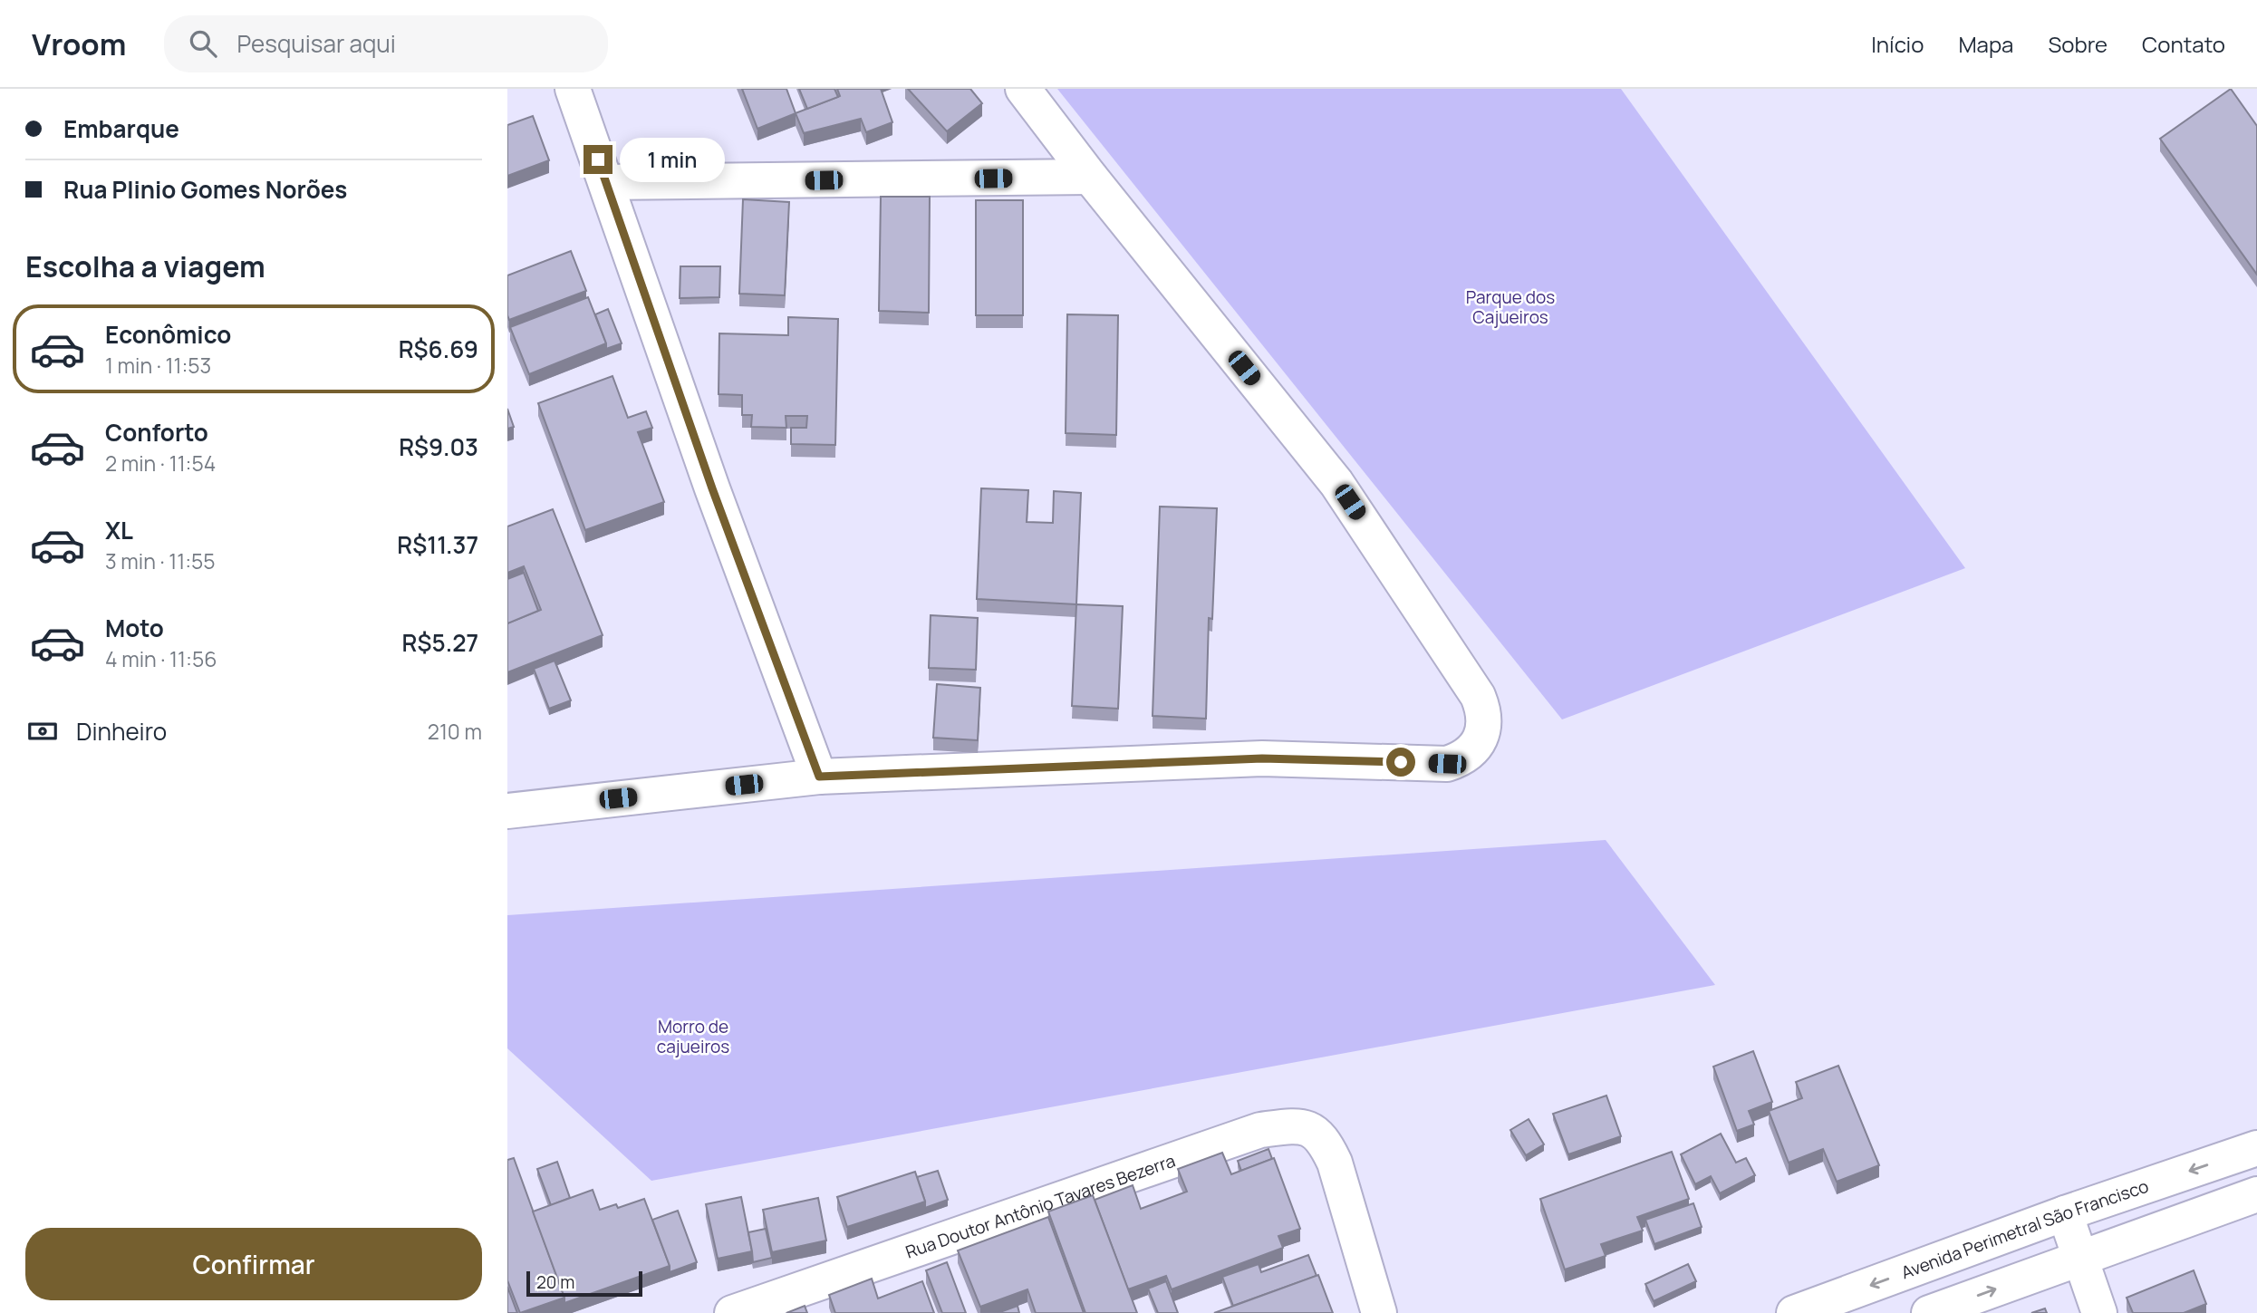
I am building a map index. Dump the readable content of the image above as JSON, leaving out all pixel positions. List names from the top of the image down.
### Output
{
  "streets": {
    "street": ["Rua Doutor Antônio Tavares Bezerra", "Avenida Perimetral São Francisco"]
  },
  "parks": ["Parque dos Cajueiros", "Morro de cajueiros"],
  "scale_bar": "20 m",
  "page": {
    "header": "Vroom",
    "search": "Pesquisar aqui",
    "nav": [
      "Início",
      "Mapa",
      "Sobre",
      "Contato"
    ],
    "banner": ["Embarque", "Rua Plinio Gomes Norões"],
    "bubble": "1 min",
    "heading": "Escolha a viagem",
    "list": [
      {
        "name": "Econômico",
        "note": "1 min · 11:53",
        "value": "R$6.69"
      },
      {
        "name": "Conforto",
        "note": "2 min · 11:54",
        "value": "R$9.03"
      },
      {
        "name": "XL",
        "note": "3 min · 11:55",
        "value": "R$11.37"
      },
      {
        "name": "Moto",
        "note": "4 min · 11:56",
        "value": "R$5.27"
      }
    ],
    "pay": ["Dinheiro", "210 m"],
    "buttons": "Confirmar",
    "scale": "20 m"
  }
}
